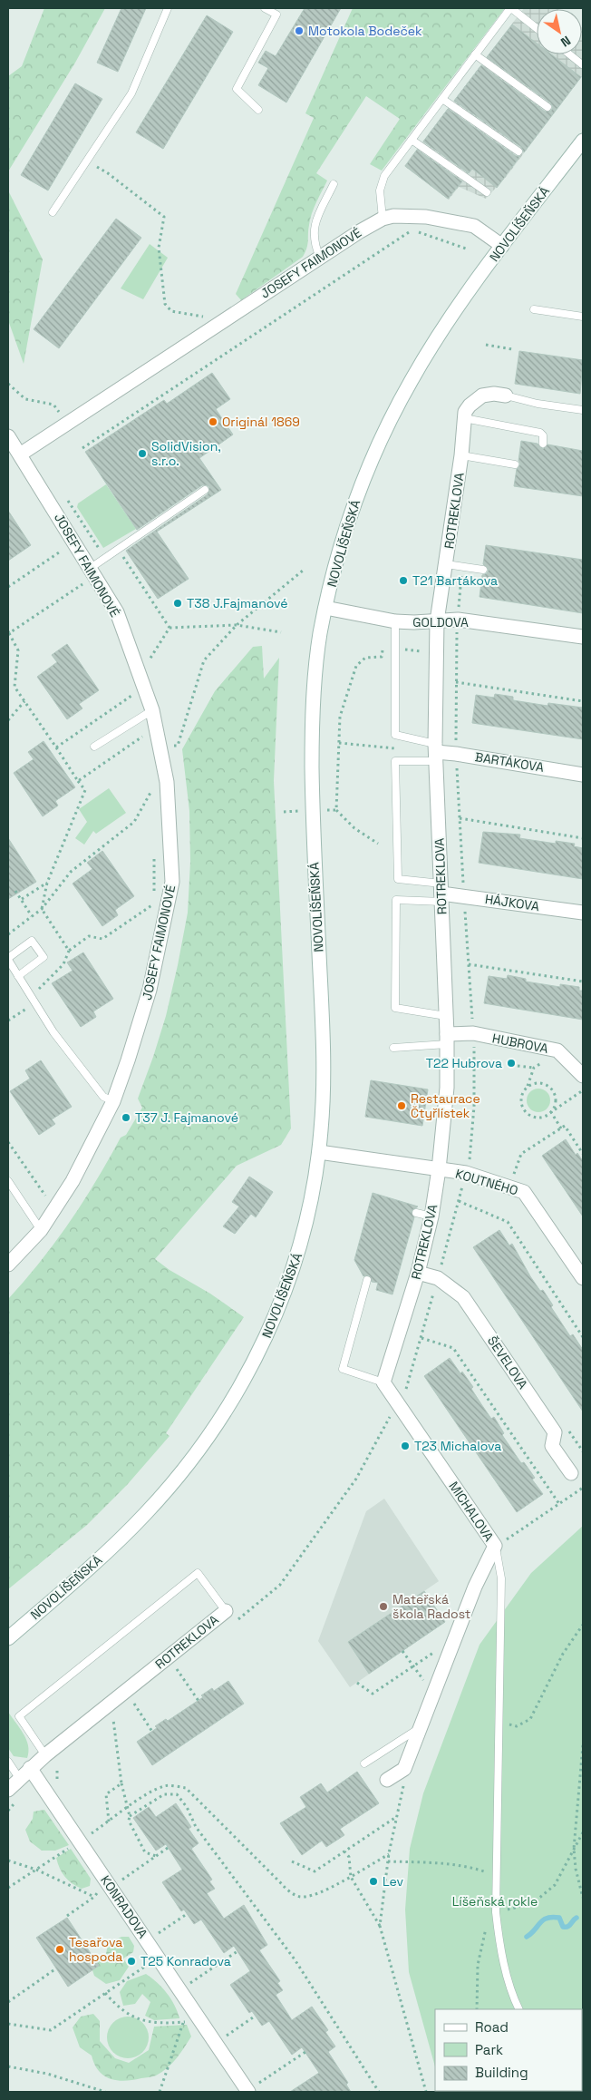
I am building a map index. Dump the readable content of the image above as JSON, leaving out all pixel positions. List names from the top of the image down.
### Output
{
  "streets": {
    "street": [
      "NOVOLÍŠEŇSKÁ",
      "JOSEFY FAIMONOVÉ",
      "ROTREKLOVA",
      "GOLDOVA",
      "BARTÁKOVA",
      "HÁJKOVA",
      "HUBROVA",
      "KOUTNÉHO",
      "ŠEVELOVA",
      "MICHALOVA",
      "KONRADOVA"
    ]
  },
  "crossings": [
    ["NOVOLÍŠEŇSKÁ", "JOSEFY FAIMONOVÉ"],
    ["NOVOLÍŠEŇSKÁ", "GOLDOVA"],
    ["NOVOLÍŠEŇSKÁ", "KOUTNÉHO"],
    ["ROTREKLOVA", "GOLDOVA"],
    ["ROTREKLOVA", "BARTÁKOVA"],
    ["ROTREKLOVA", "HÁJKOVA"],
    ["ROTREKLOVA", "HUBROVA"],
    ["ROTREKLOVA", "KOUTNÉHO"],
    ["ROTREKLOVA", "ŠEVELOVA"],
    ["ROTREKLOVA", "MICHALOVA"],
    ["ROTREKLOVA", "KONRADOVA"]
  ],
  "parks": ["Líšeňská rokle"],
  "places": [
    "Motokola Bodeček",
    "Originál 1869",
    "SolidVision, s.r.o.",
    "T21 Bartákova",
    "T38 J.Fajmanové",
    "T22 Hubrova",
    "Restaurace Čtyřlístek",
    "T37 J. Fajmanové",
    "T23 Michalova",
    "Mateřská škola Radost",
    "Lev",
    "Tesařova hospoda",
    "T25 Konradova"
  ],
  "legend": ["Road", "Park", "Building"],
  "north": "bottom right"
}
